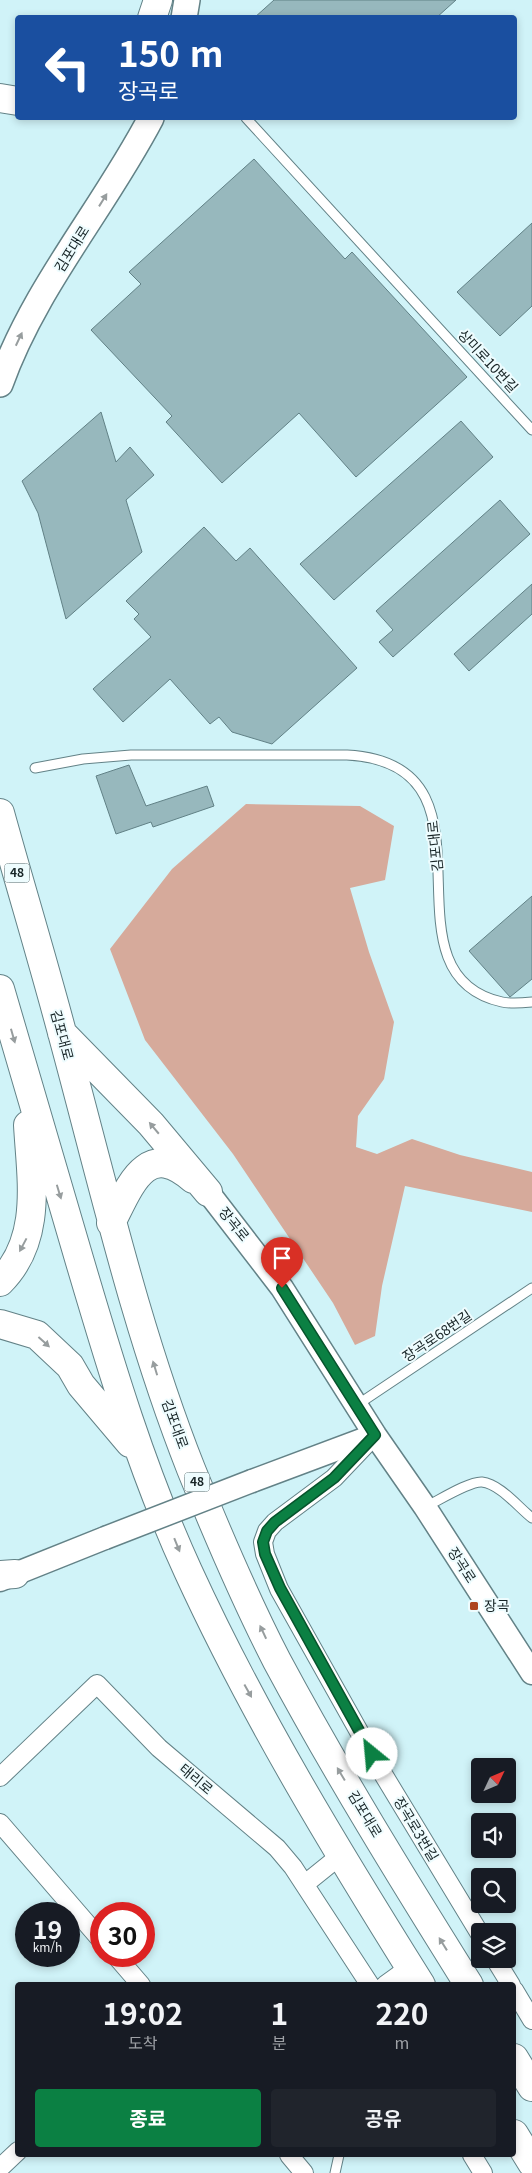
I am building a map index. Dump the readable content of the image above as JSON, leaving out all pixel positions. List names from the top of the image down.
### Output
{
  "streets": {
    "main road": ["김포대로", "48"],
    "street": ["장곡로", "태리로", "장곡로3번길"],
    "lane": ["상미로10번길", "장곡로68번길"]
  },
  "crossings": [
    ["장곡로", "장곡로68번길"],
    ["장곡로", "장곡로3번길"]
  ],
  "places": {
    "transit": ["장곡"]
  },
  "north": "top right",
  "page": {
    "turn": ["150 m", "장곡로"],
    "speed": "19 km/h",
    "limit": "30",
    "eta": [
      "19:02",
      "도착",
      "1",
      "분",
      "220",
      "m"
    ],
    "buttons": ["종료", "공유"]
  }
}
